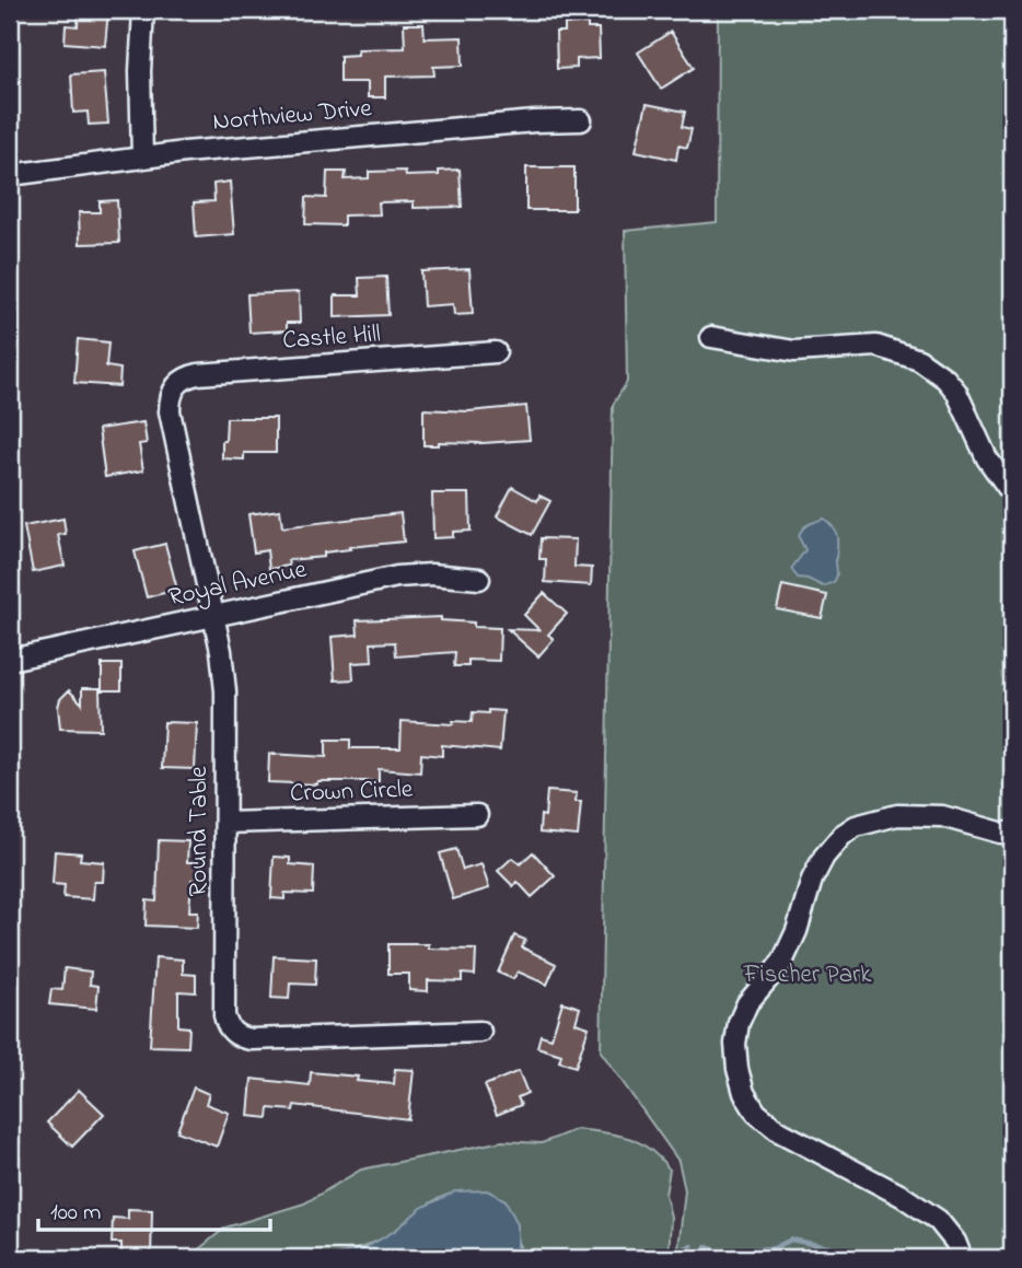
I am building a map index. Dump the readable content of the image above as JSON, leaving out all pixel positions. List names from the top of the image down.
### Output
{
  "streets": {
    "street": [
      "Northview Drive",
      "Castle Hill",
      "Royal Avenue",
      "Crown Circle",
      "Round Table"
    ]
  },
  "crossings": [
    ["Castle Hill", "Round Table"],
    ["Royal Avenue", "Round Table"],
    ["Crown Circle", "Round Table"]
  ],
  "parks": ["Fischer Park"],
  "scale_bar": "100 m"
}
